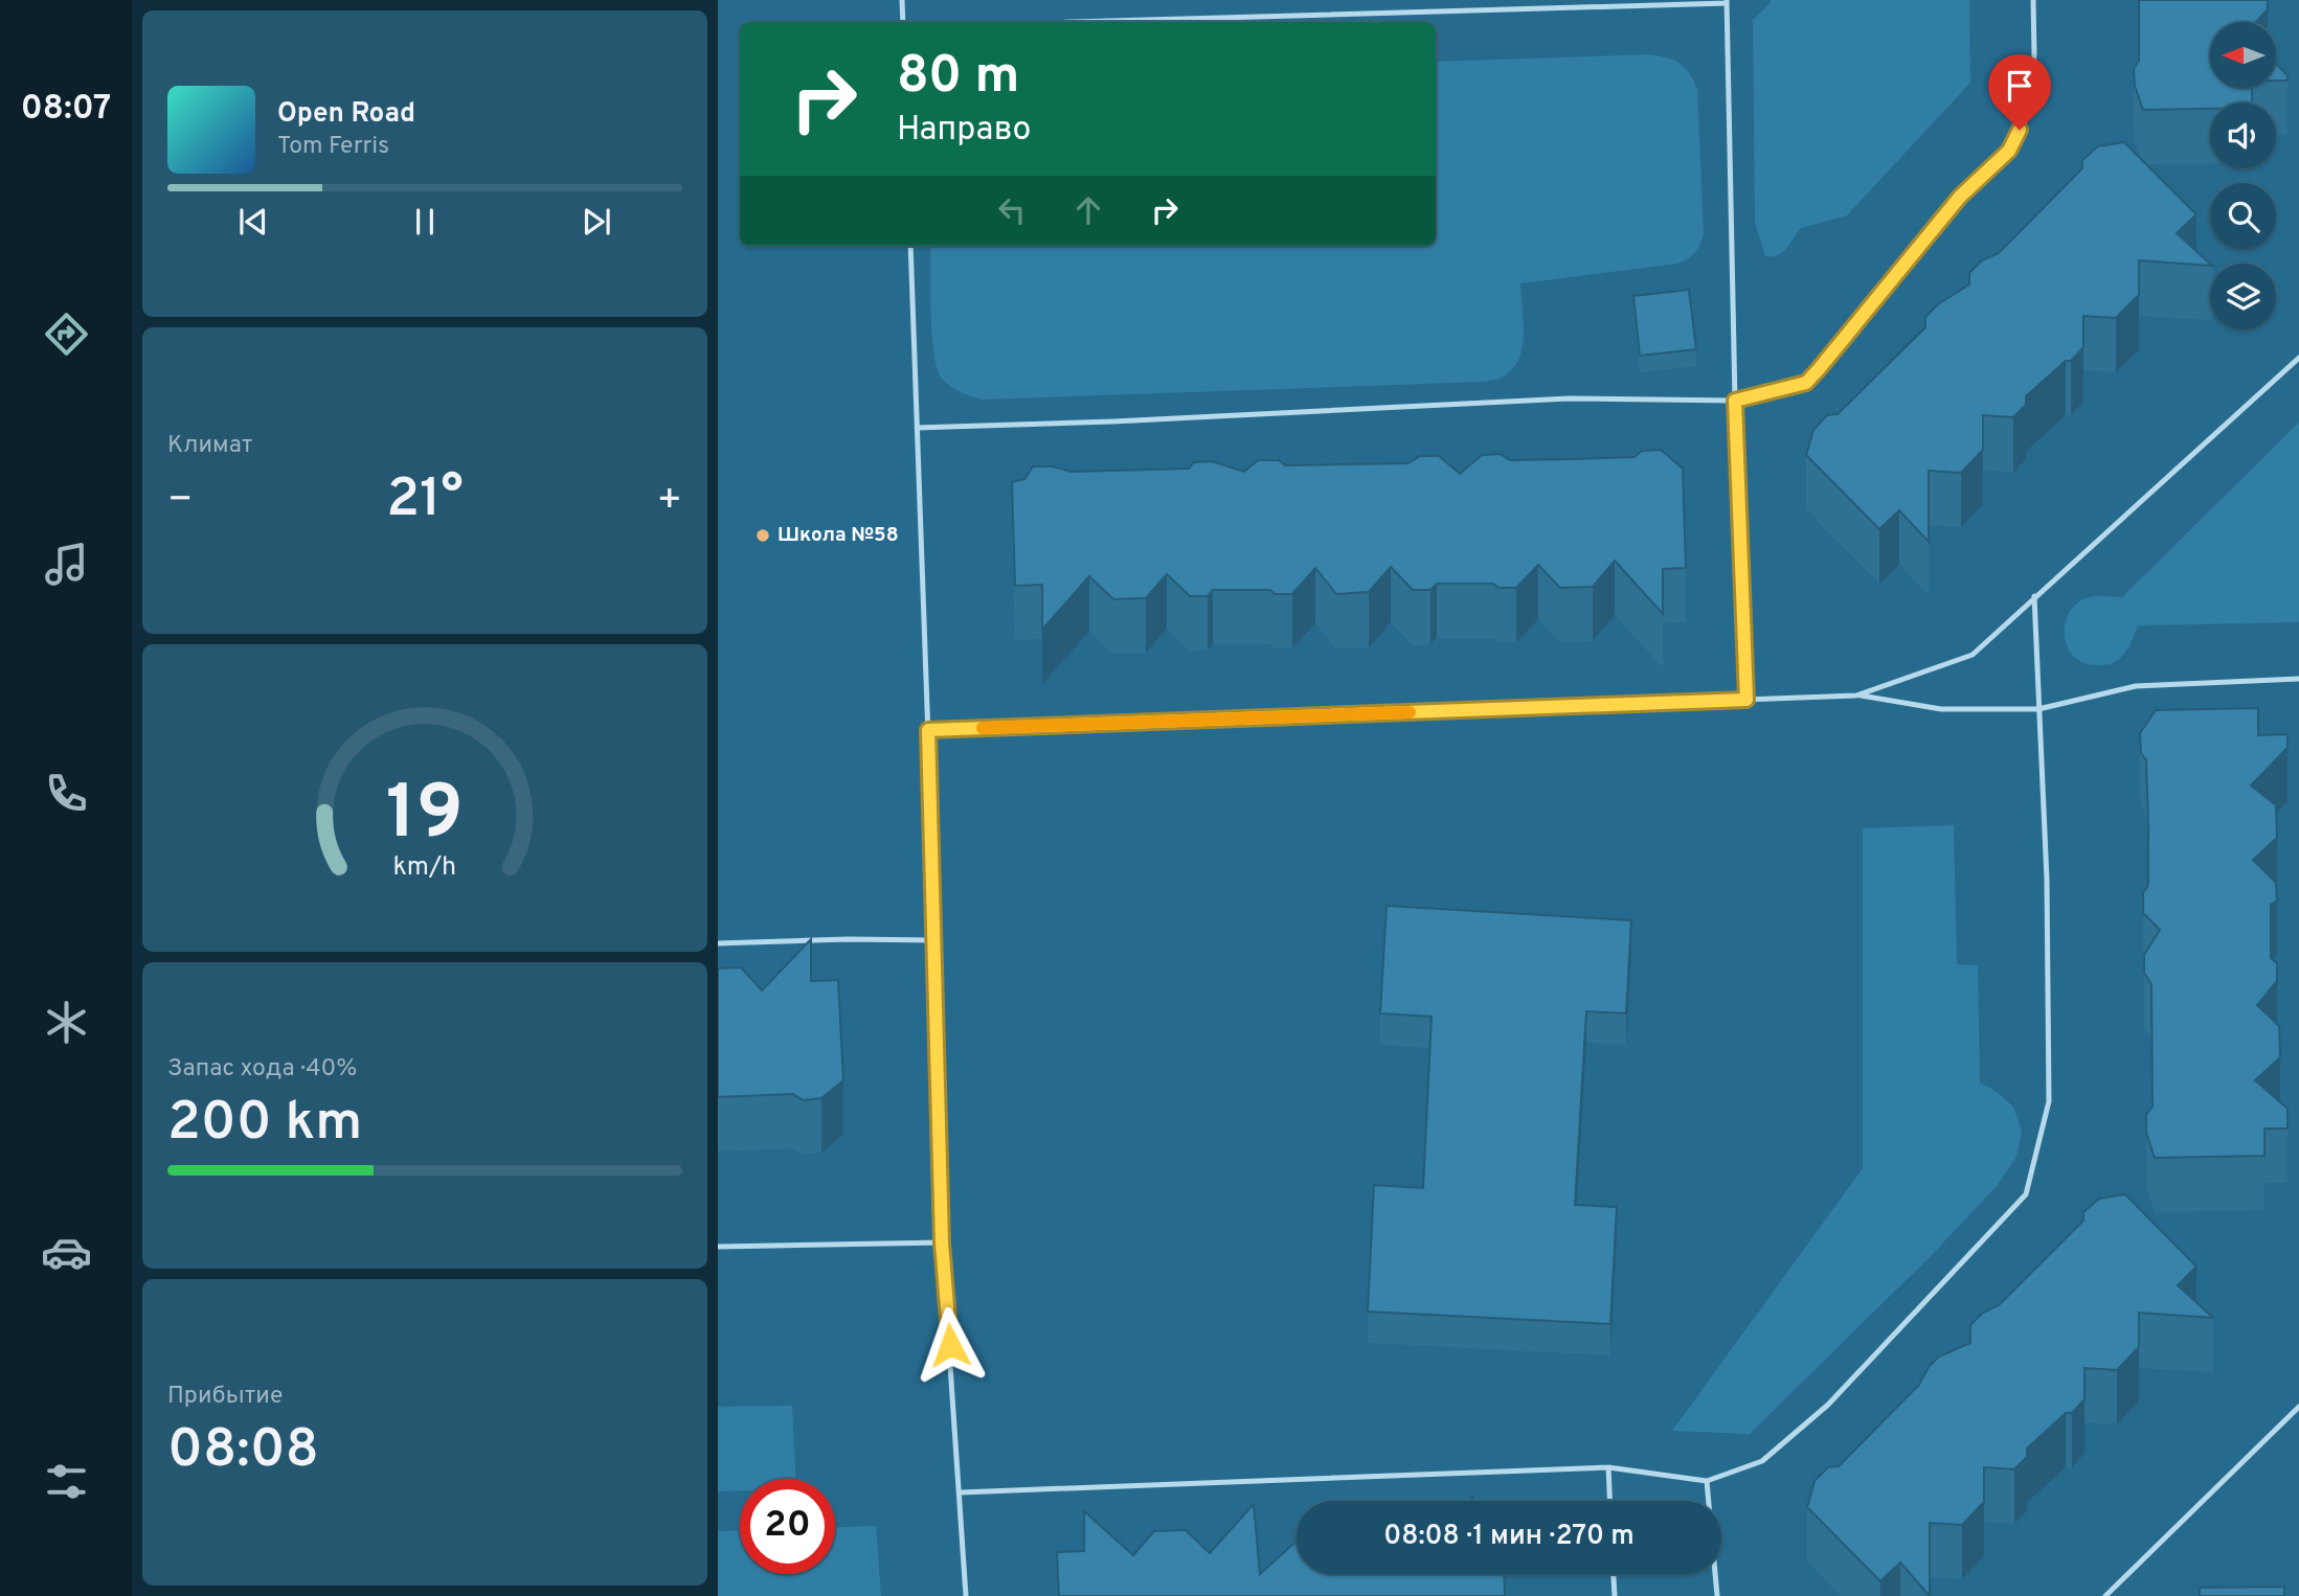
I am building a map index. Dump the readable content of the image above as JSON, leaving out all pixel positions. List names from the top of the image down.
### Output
{
  "places": ["Школа №58"],
  "north": "left",
  "page": {
    "tabs": "08:07",
    "turn": ["80 m", "Направо"],
    "song": ["Open Road", "Tom Ferris"],
    "tile": [
      "Климат",
      ["Запас хода · 40%", "200 km"],
      ["Прибытие", "08:08"]
    ],
    "heat": ["−", "21°", "+"],
    "limit": "20",
    "trip": "08:08 · 1 мин · 270 m",
    "gauge": ["19", "km/h"]
  }
}
